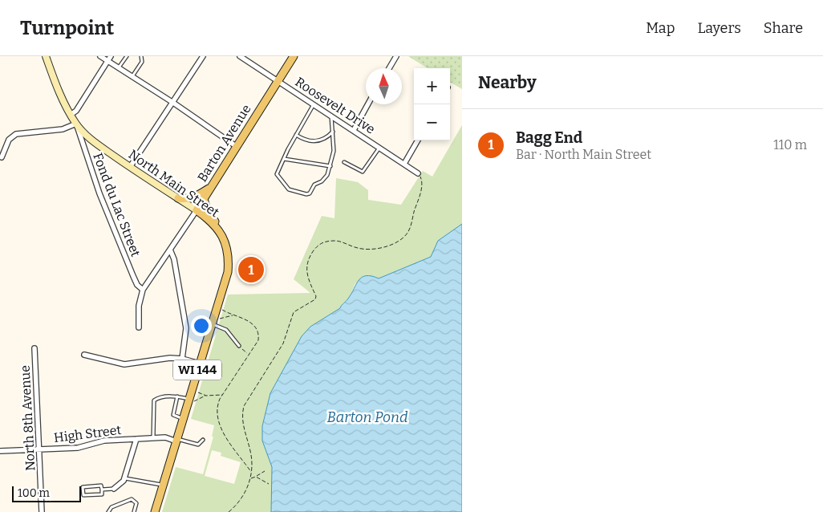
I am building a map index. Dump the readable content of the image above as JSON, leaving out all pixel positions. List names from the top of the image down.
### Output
{
  "streets": {
    "main road": ["Barton Avenue", "North Main Street", "WI 144"],
    "street": [
      "Roosevelt Drive",
      "Fond du Lac Street",
      "North 8th Avenue",
      "High Street"
    ]
  },
  "crossings": [
    ["Roosevelt Drive", "Barton Avenue"],
    ["Barton Avenue", "North Main Street"],
    ["Barton Avenue", "Fond du Lac Street"],
    ["North Main Street", "Fond du Lac Street"],
    ["North Main Street", "High Street"],
    ["North 8th Avenue", "High Street"]
  ],
  "water": ["Barton Pond"],
  "scale_bar": "100 m",
  "north": "top",
  "page": {
    "header": "Turnpoint",
    "nav": ["Map", "Layers", "Share"],
    "heading": "Nearby",
    "map_buttons": ["+", "−"],
    "list": [
      {
        "mark": "1",
        "name": "Bagg End",
        "note": "Bar · North Main Street",
        "value": "110 m"
      }
    ],
    "pins": "1",
    "scale": "100 m"
  }
}
